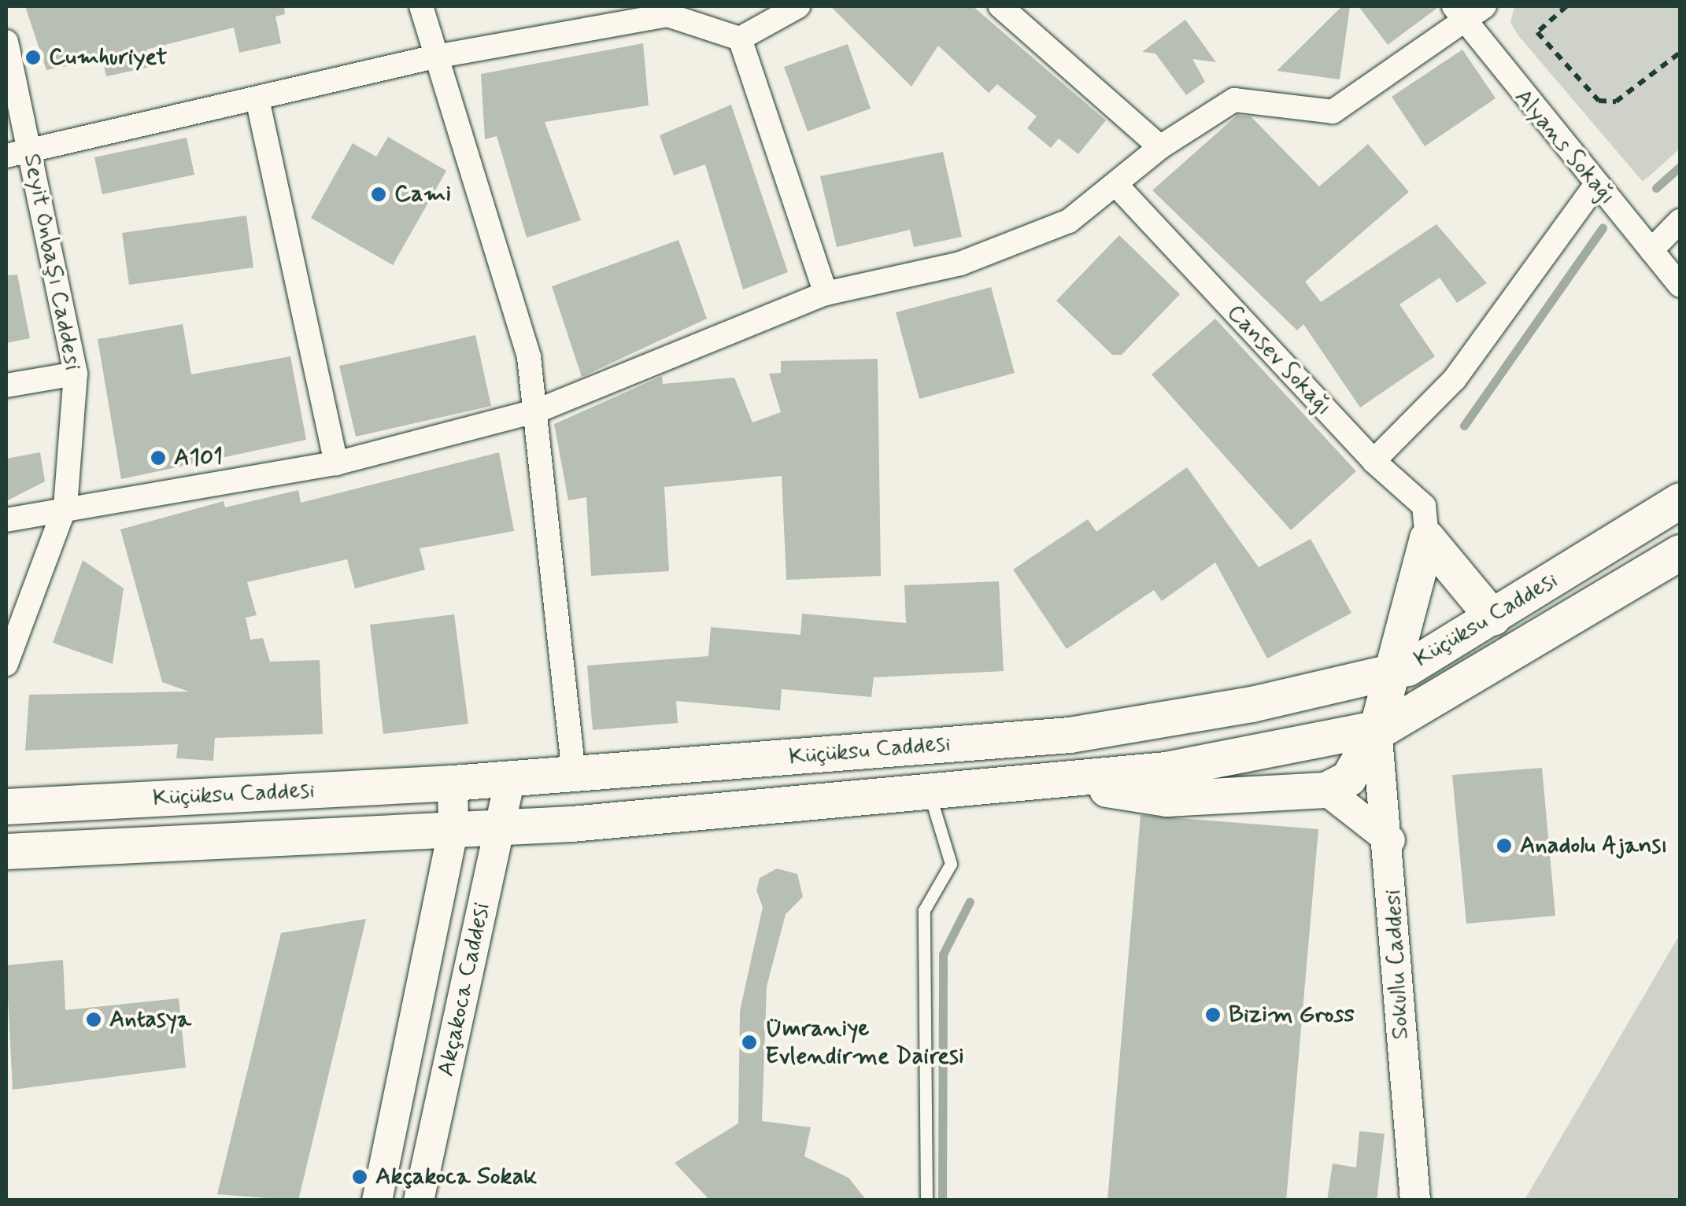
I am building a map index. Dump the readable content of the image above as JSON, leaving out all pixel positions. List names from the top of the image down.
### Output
{
  "streets": {
    "main road": ["Küçüksu Caddesi"],
    "street": [
      "Alyans Sokağı",
      "Seyit Onbaşı Caddesi",
      "Cansev Sokağı",
      "Sokullu Caddesi",
      "Akçakoca Caddesi"
    ]
  },
  "crossings": [
    ["Küçüksu Caddesi", "Sokullu Caddesi"],
    ["Küçüksu Caddesi", "Akçakoca Caddesi"]
  ],
  "places": [
    "Cumhuriyet",
    "Cami",
    "A101",
    "Anadolu Ajansı",
    "Bizim Gross",
    "Antasya",
    "Ümraniye Evlendirme Dairesi",
    "Akçakoca Sokak"
  ]
}
